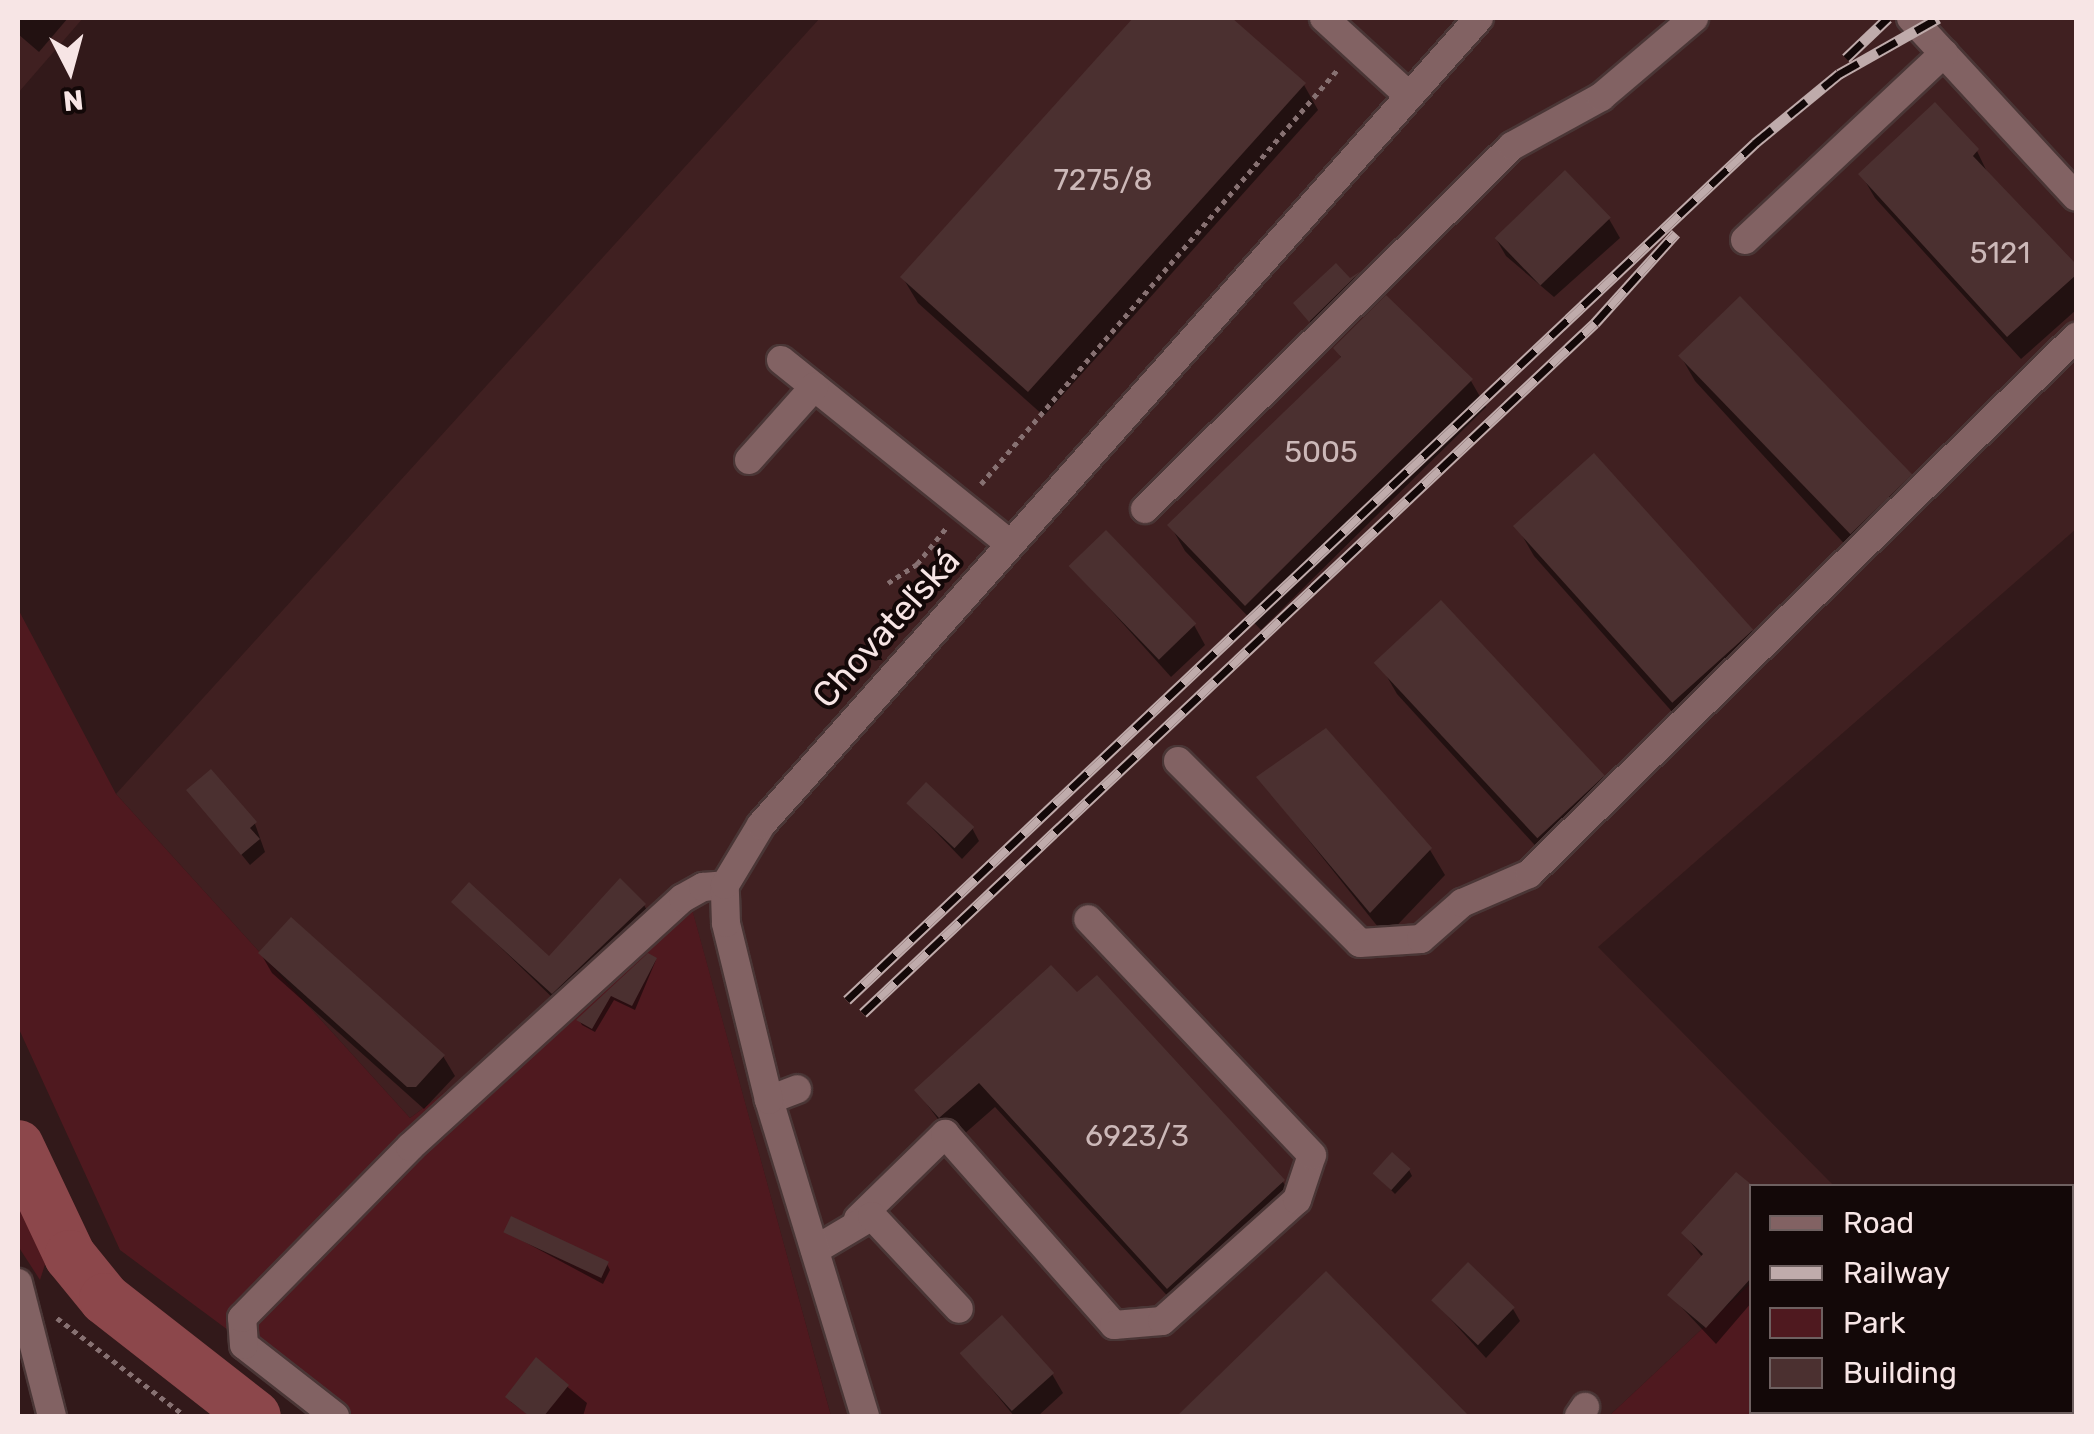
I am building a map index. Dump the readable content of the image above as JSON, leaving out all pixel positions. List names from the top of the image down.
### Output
{
  "streets": {
    "street": ["Chovateľská"]
  },
  "house_numbers": [
    "7275/8",
    "5121",
    "5005",
    "6923/3"
  ],
  "legend": [
    "Road",
    "Railway",
    "Park",
    "Building"
  ],
  "north": "bottom"
}
